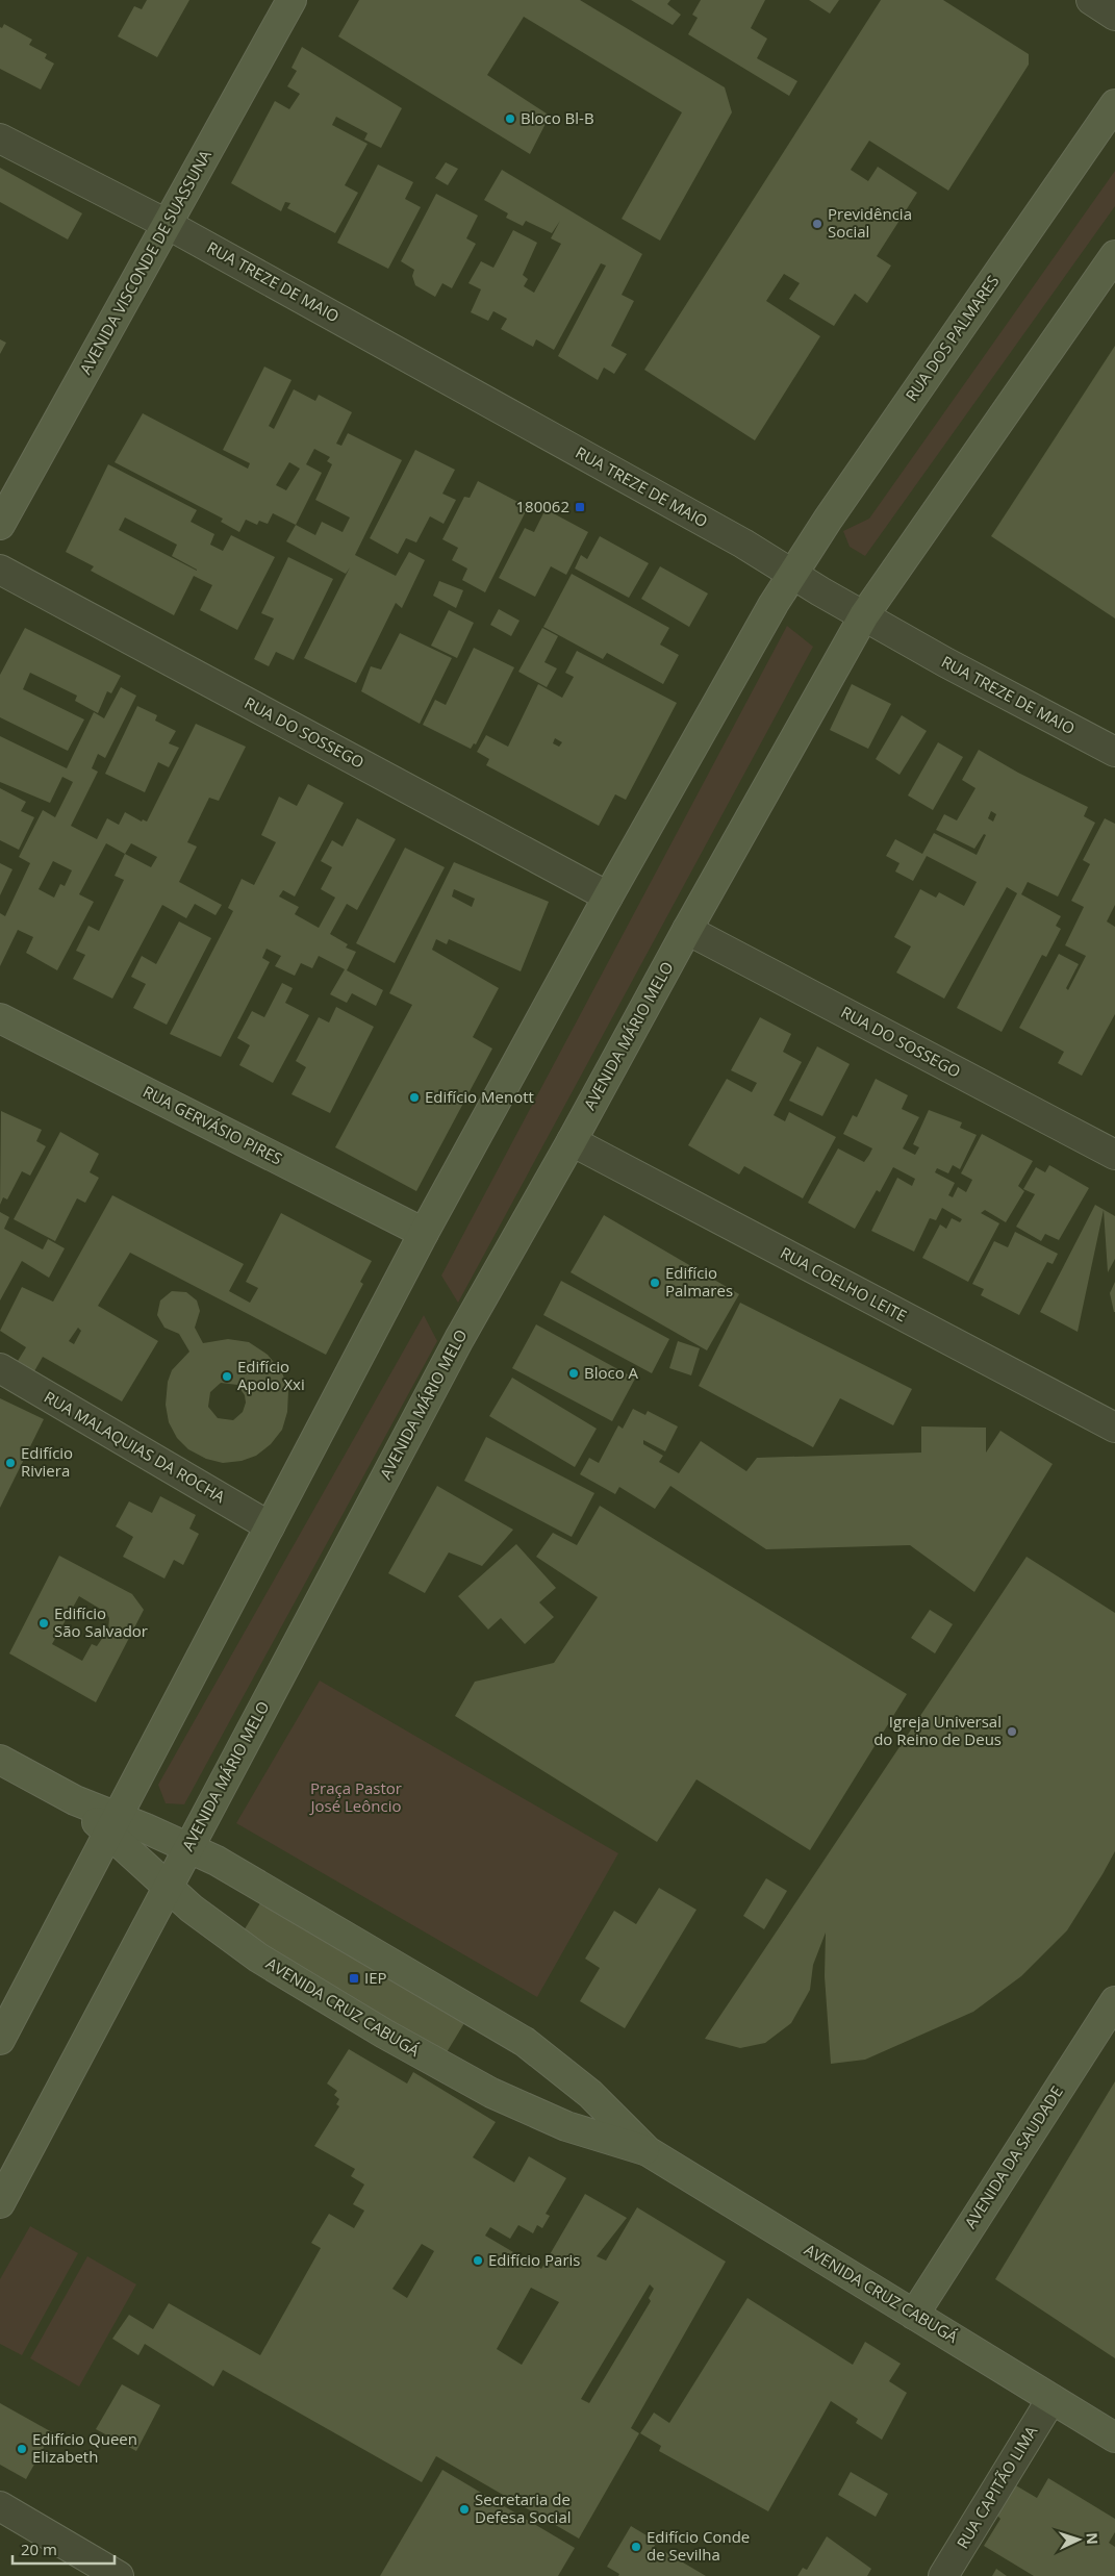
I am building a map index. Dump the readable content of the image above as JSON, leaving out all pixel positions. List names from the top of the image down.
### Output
{
  "streets": {
    "main road": [
      "AVENIDA VISCONDE DE SUASSUNA",
      "RUA DOS PALMARES",
      "AVENIDA MÁRIO MELO",
      "RUA GERVÁSIO PIRES",
      "AVENIDA CRUZ CABUGÁ",
      "AVENIDA DA SAUDADE"
    ],
    "street": [
      "RUA TREZE DE MAIO",
      "RUA DO SOSSEGO",
      "RUA COELHO LEITE",
      "RUA MALAQUIAS DA ROCHA",
      "RUA CAPITÃO LIMA"
    ]
  },
  "crossings": [
    ["AVENIDA VISCONDE DE SUASSUNA", "RUA TREZE DE MAIO"],
    ["RUA TREZE DE MAIO", "RUA DOS PALMARES"],
    ["RUA TREZE DE MAIO", "AVENIDA MÁRIO MELO"],
    ["RUA DO SOSSEGO", "AVENIDA MÁRIO MELO"],
    ["AVENIDA MÁRIO MELO", "RUA COELHO LEITE"],
    ["AVENIDA MÁRIO MELO", "AVENIDA CRUZ CABUGÁ"],
    ["AVENIDA CRUZ CABUGÁ", "AVENIDA DA SAUDADE"],
    ["AVENIDA CRUZ CABUGÁ", "RUA CAPITÃO LIMA"]
  ],
  "parks": ["Praça Pastor José Leôncio"],
  "places": {
    "other": [
      "Bloco Bl-B",
      "Previdência Social",
      "Edifício Menott",
      "Edifício Palmares",
      "Bloco A",
      "Edifício Apolo Xxi",
      "Edifício Riviera",
      "Edifício São Salvador",
      "Igreja Universal do Reino de Deus",
      "Edifício Paris",
      "Edifício Queen Elizabeth",
      "Secretaria de Defesa Social",
      "Edifício Conde de Sevilha"
    ],
    "transit": ["180062", "IEP"]
  },
  "scale_bar": "20 m",
  "north": "right"
}
